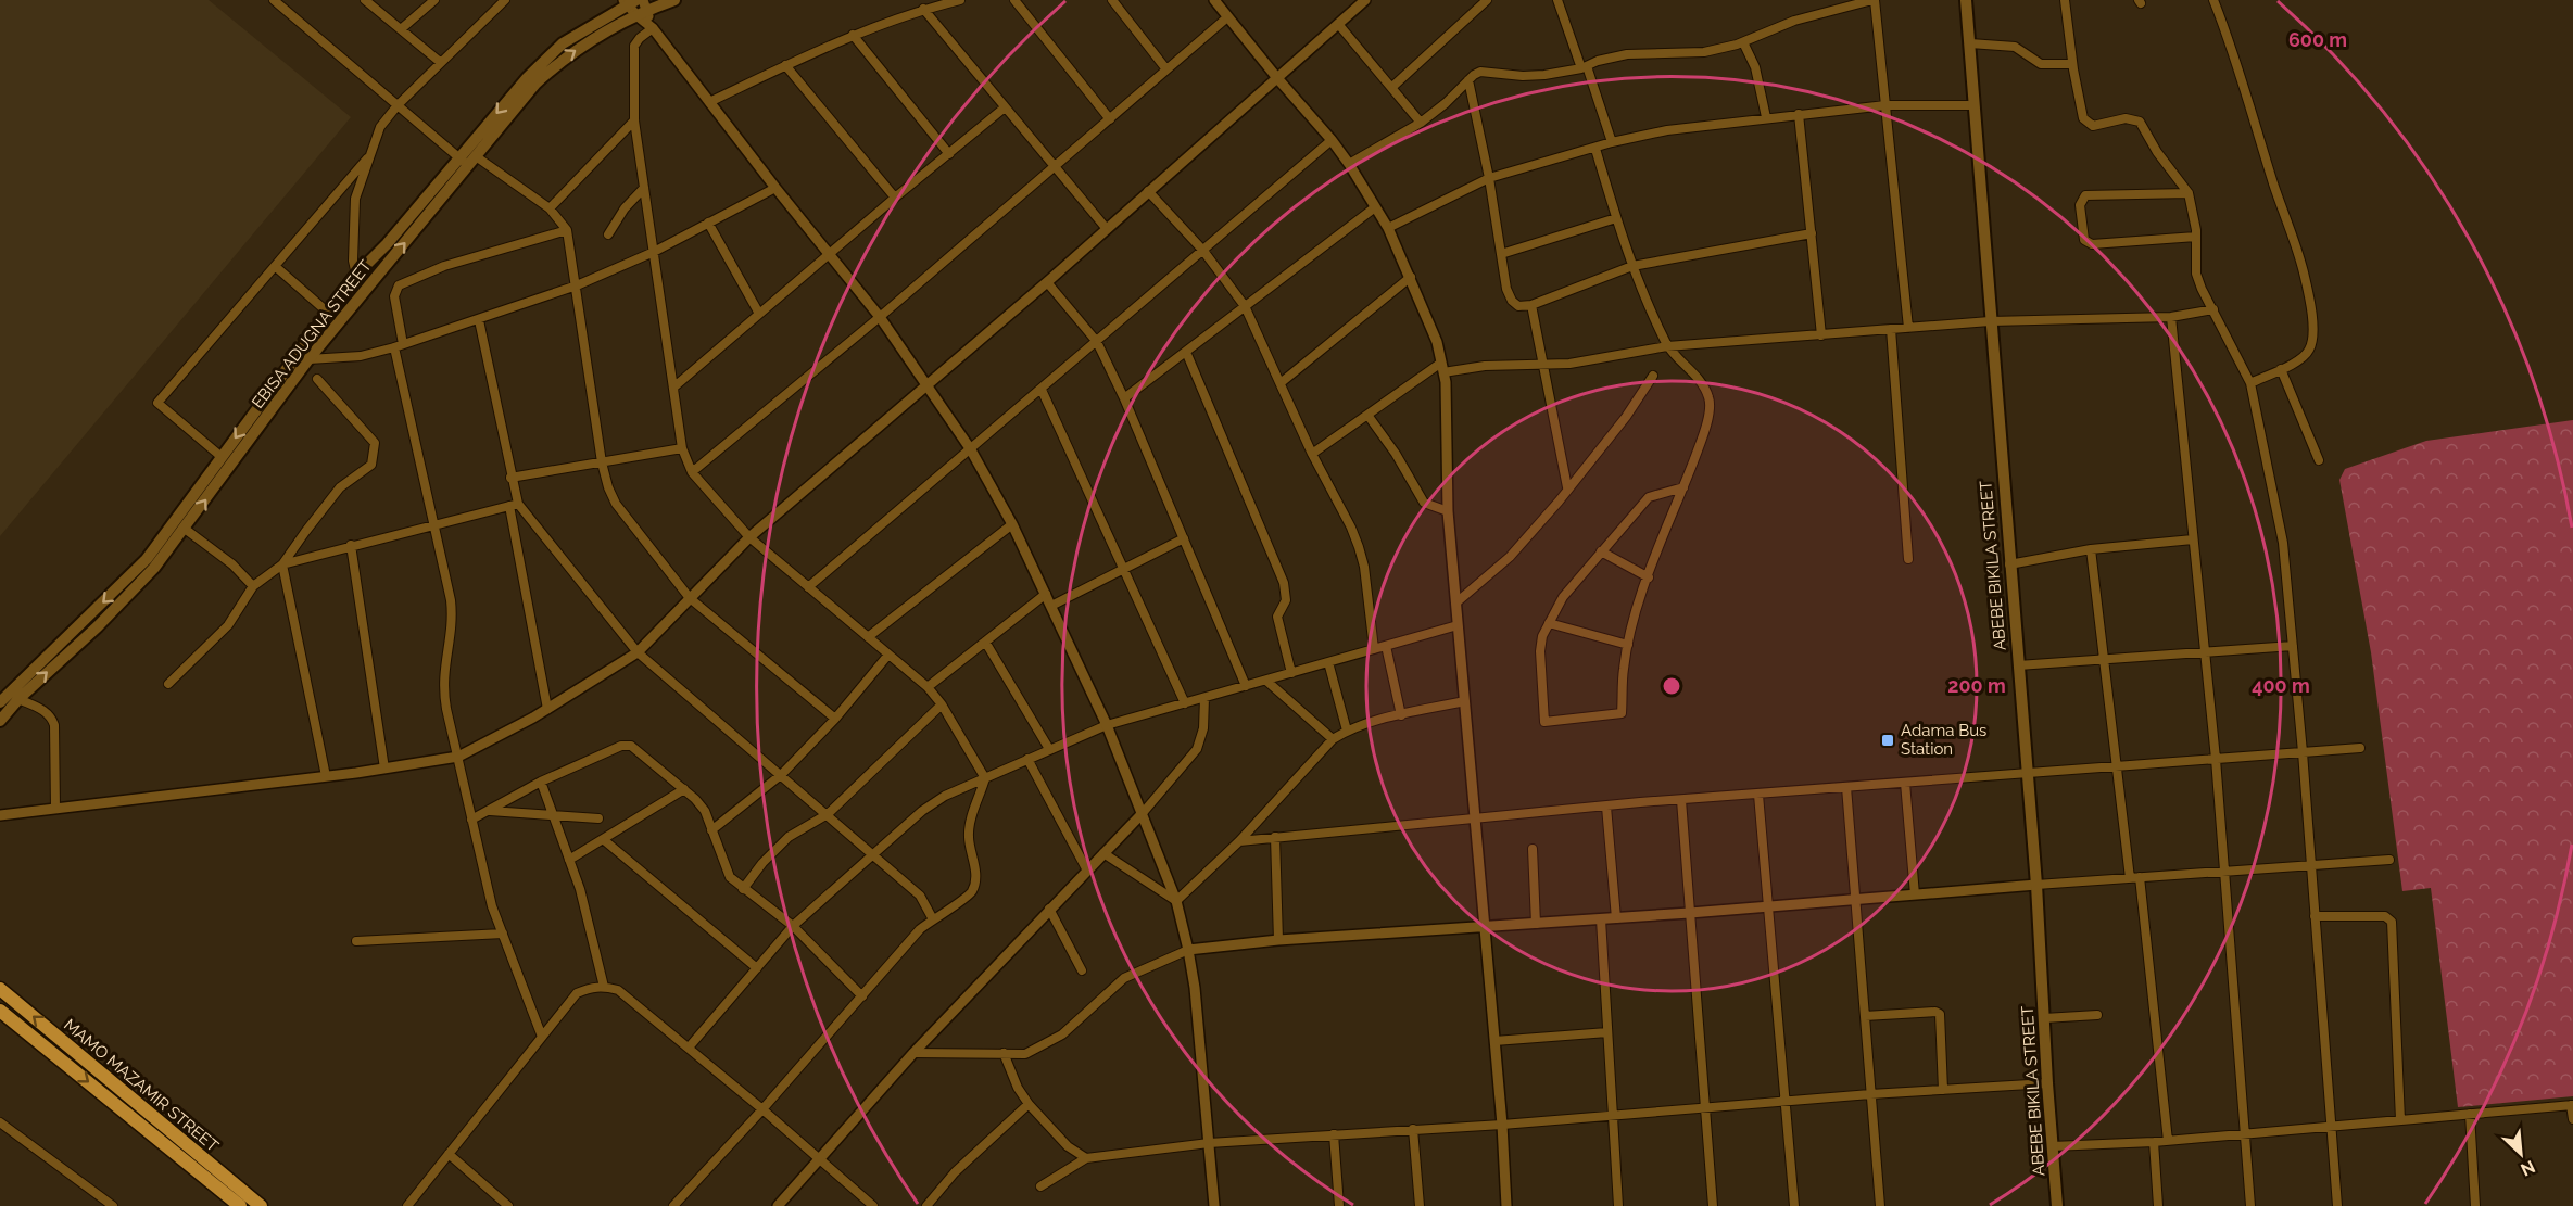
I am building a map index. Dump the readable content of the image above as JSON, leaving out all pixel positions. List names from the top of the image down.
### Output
{
  "streets": {
    "main road": ["EBISA ADUGNA STREET", "ABEBE BIKILA STREET", "MAMO MAZAMIR STREET"]
  },
  "places": {
    "transit": ["Adama Bus Station"]
  },
  "north": "bottom right",
  "rings": ["600 m", "200 m", "400 m"]
}
